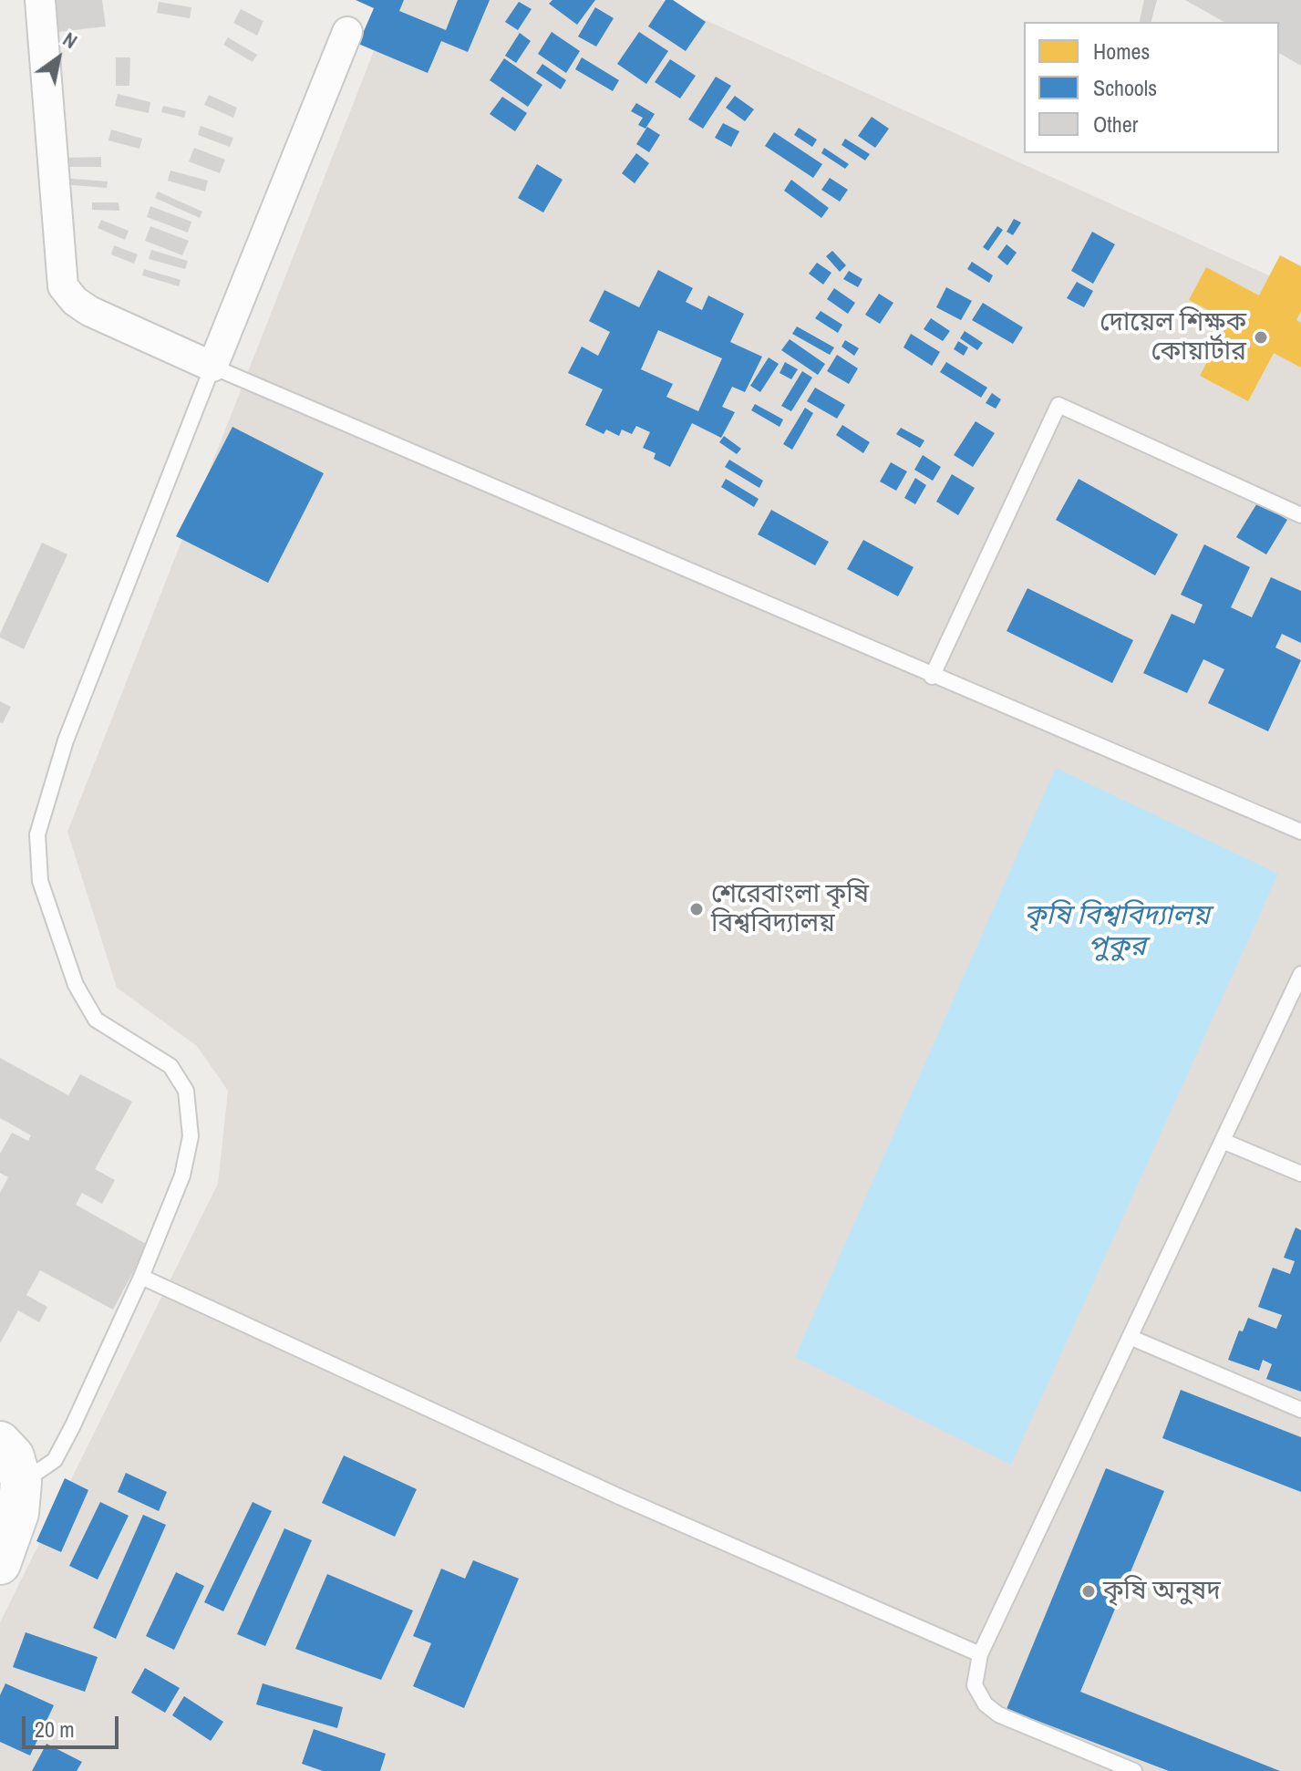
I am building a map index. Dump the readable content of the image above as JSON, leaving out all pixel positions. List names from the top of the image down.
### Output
{
  "water": ["কৃষি বিশ্ববিদ্যালয় পুকুর"],
  "places": ["দোয়েল শিক্ষক কোয়ার্টার", "শেরেবাংলা কৃষি বিশ্ববিদ্যালয়", "কৃষি অনুষদ"],
  "legend": ["Homes", "Schools", "Other"],
  "scale_bar": "20 m",
  "north": "top right"
}
